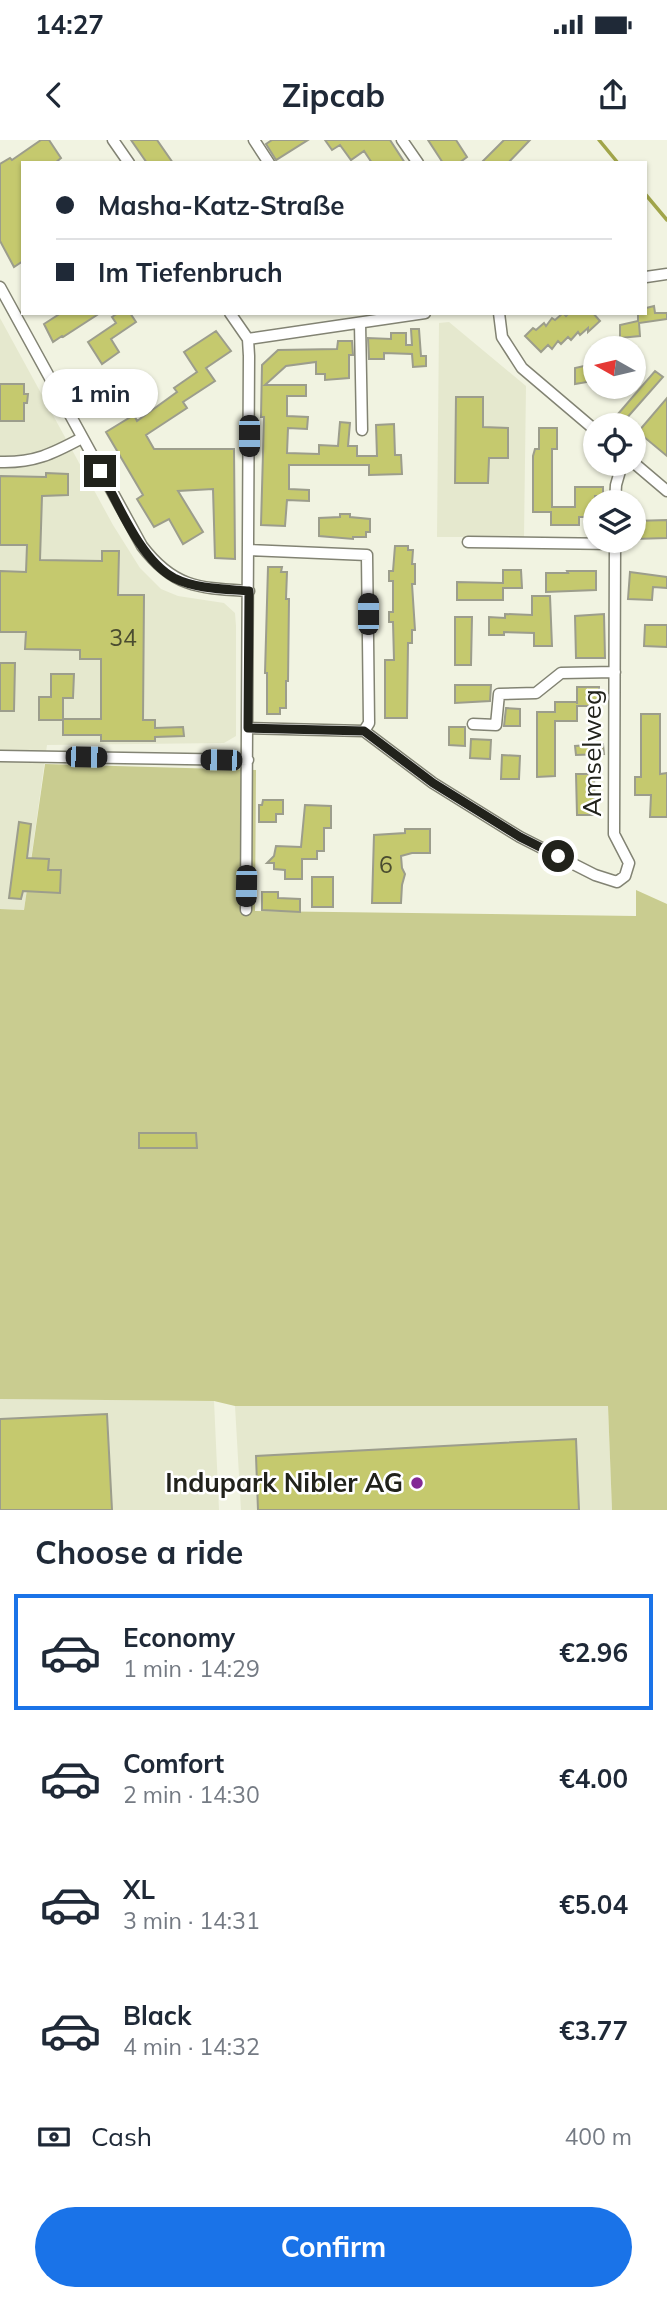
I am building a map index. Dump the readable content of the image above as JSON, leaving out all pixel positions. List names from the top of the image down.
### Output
{
  "streets": {
    "street": ["Amselweg"]
  },
  "places": ["Indupark Nibler AG"],
  "house_numbers": ["34", "6"],
  "north": "left",
  "page": {
    "status": "14:27",
    "header": "Zipcab",
    "banner": ["Masha-Katz-Straße", "Im Tiefenbruch"],
    "bubble": "1 min",
    "heading": "Choose a ride",
    "list": [
      {
        "name": "Economy",
        "note": "1 min · 14:29",
        "value": "€2.96"
      },
      {
        "name": "Comfort",
        "note": "2 min · 14:30",
        "value": "€4.00"
      },
      {
        "name": "XL",
        "note": "3 min · 14:31",
        "value": "€5.04"
      },
      {
        "name": "Black",
        "note": "4 min · 14:32",
        "value": "€3.77"
      }
    ],
    "pay": ["Cash", "400 m"],
    "buttons": "Confirm"
  }
}
